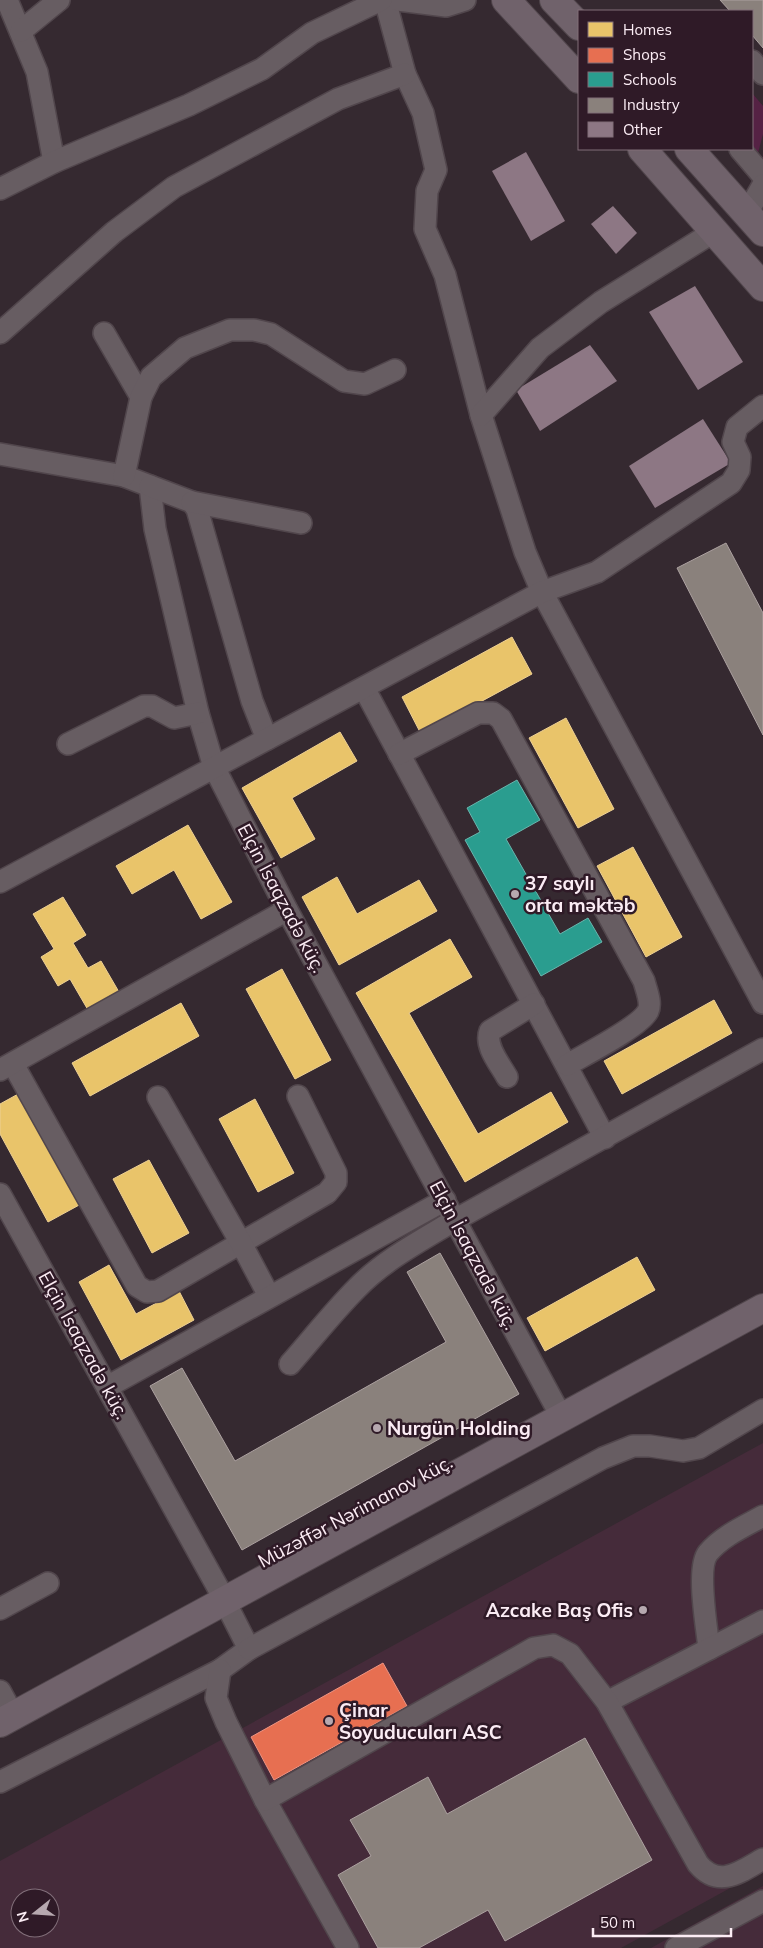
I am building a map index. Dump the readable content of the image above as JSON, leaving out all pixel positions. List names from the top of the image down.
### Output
{
  "streets": {
    "street": ["Elçin İsaqzadə küç."]
  },
  "places": [
    "37 saylı orta məktəb",
    "Nurgün Holding",
    "Azcake Baş Ofis",
    "Çinar Soyuducuları ASC"
  ],
  "legend": [
    "Homes",
    "Shops",
    "Schools",
    "Industry",
    "Other"
  ],
  "scale_bar": "50 m",
  "north": "left"
}
